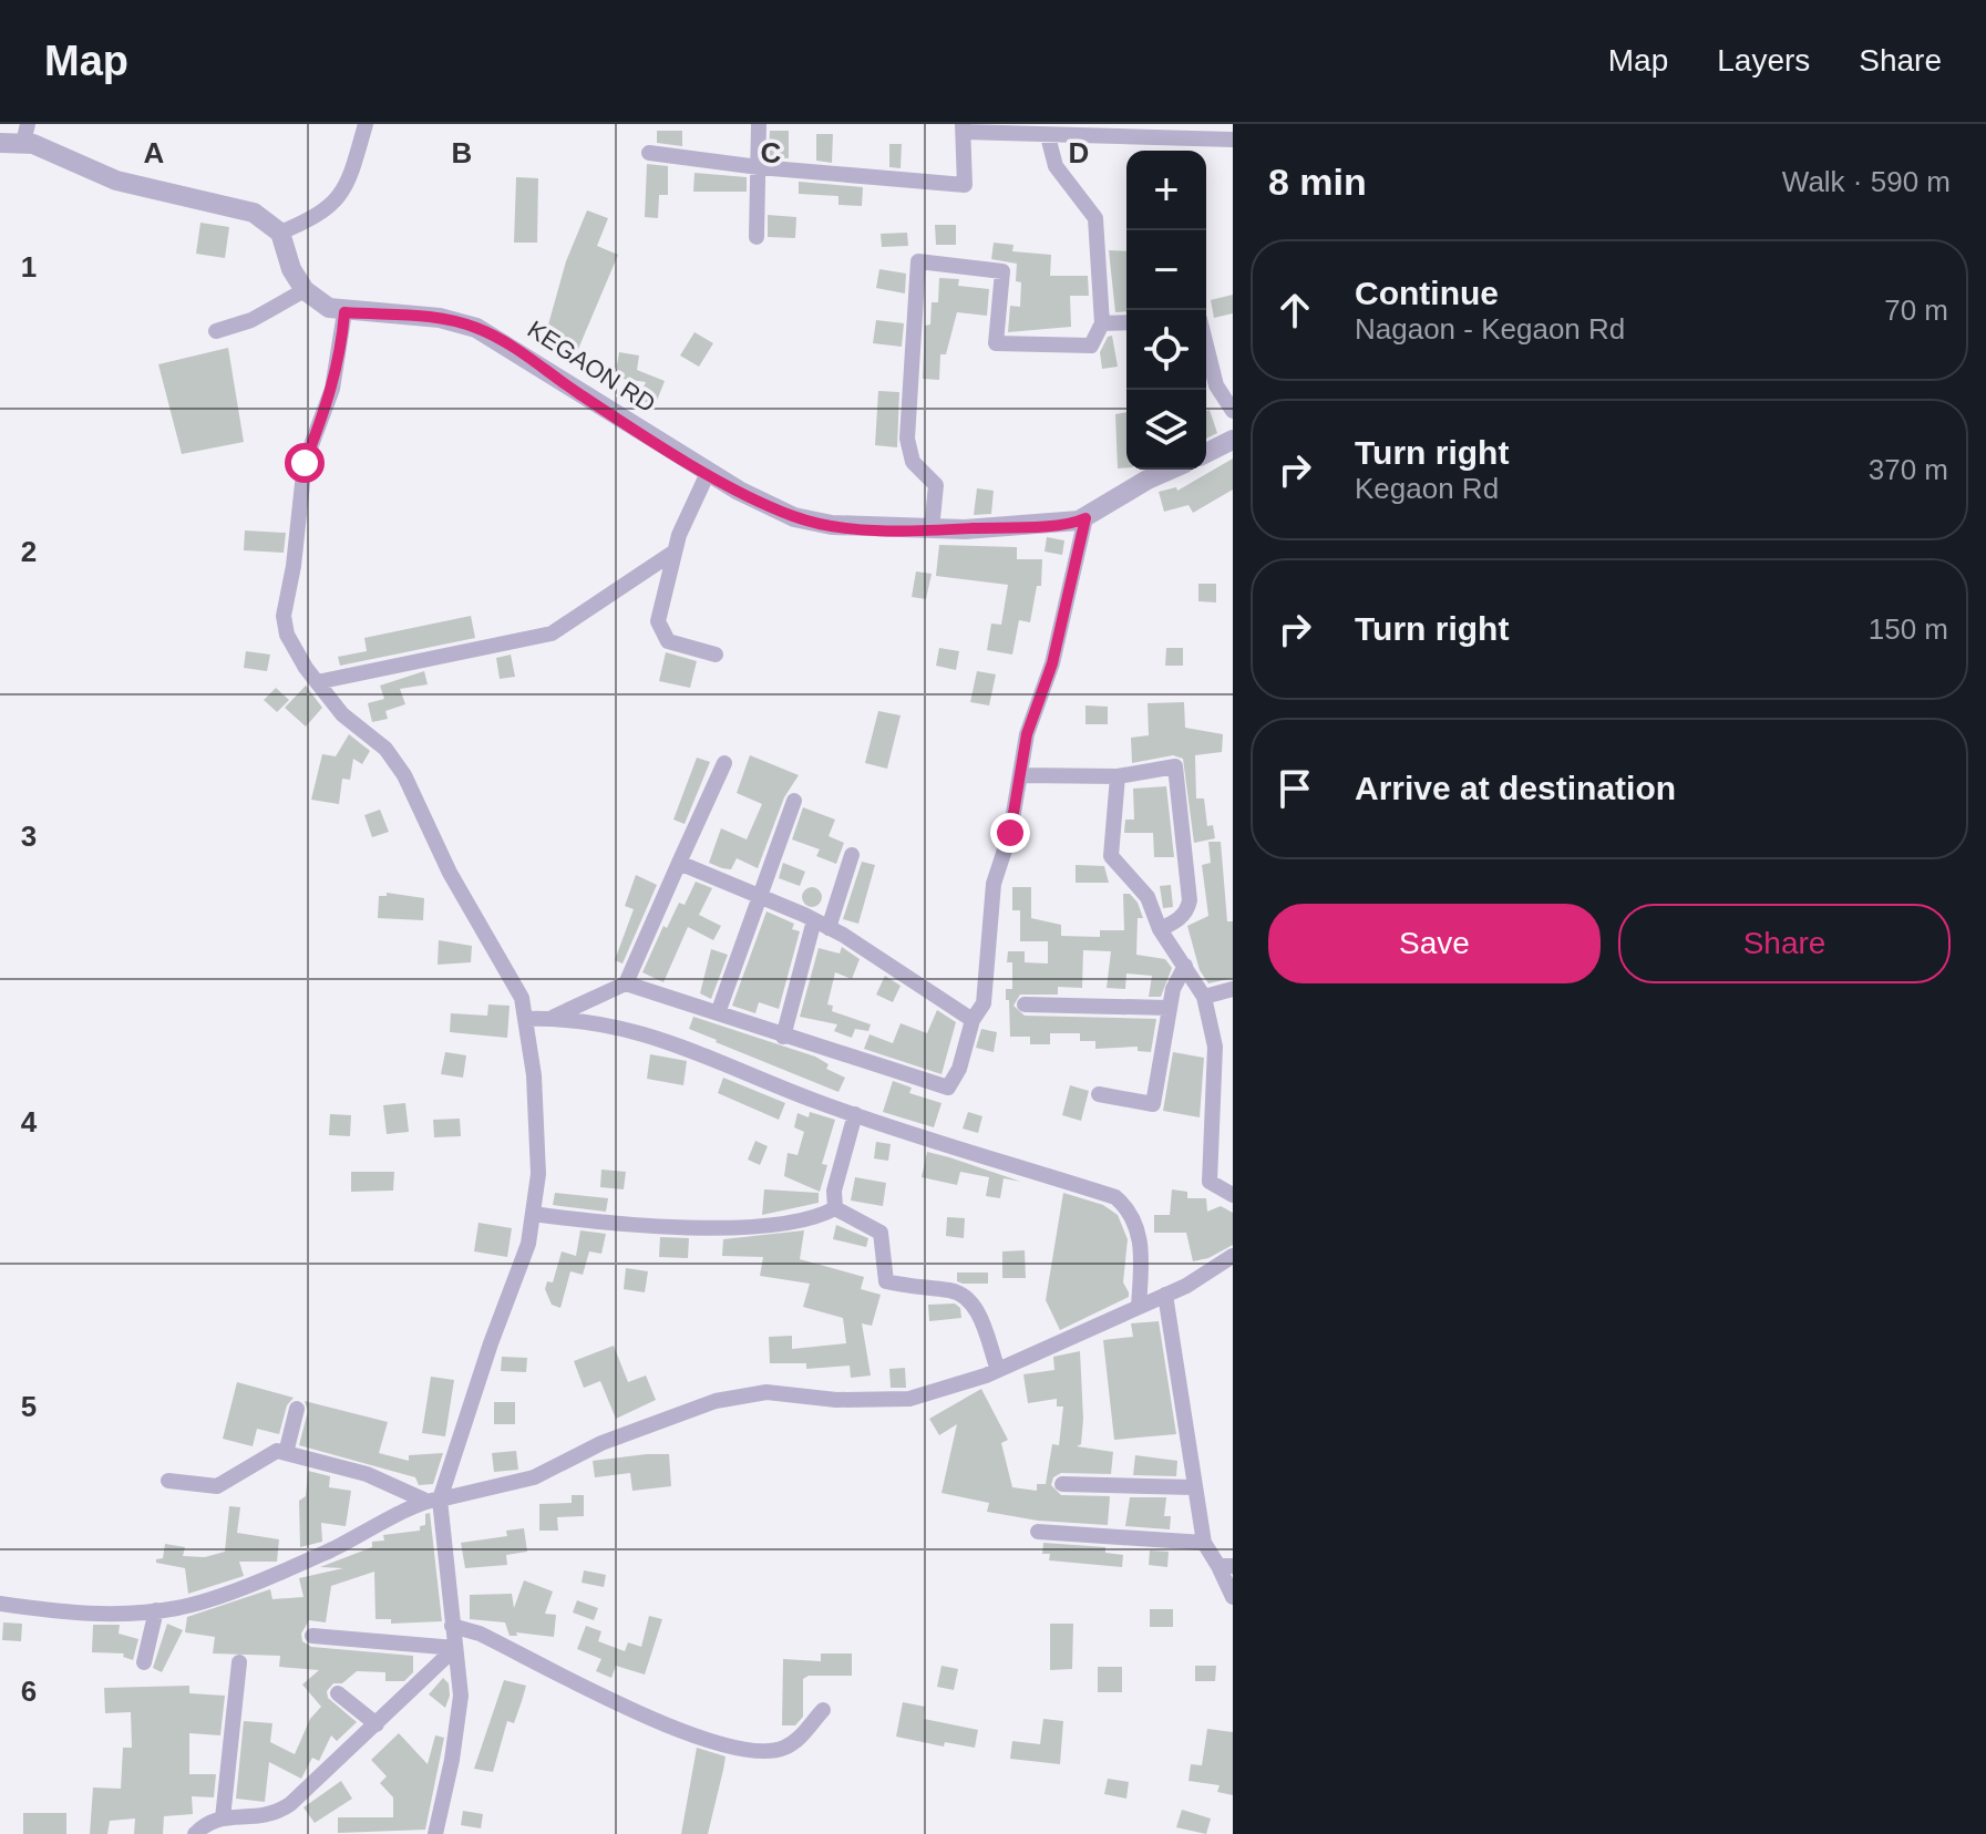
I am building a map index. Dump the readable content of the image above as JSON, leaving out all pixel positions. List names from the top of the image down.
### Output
{
  "streets": {
    "street": ["KEGAON RD"]
  },
  "page": {
    "header": "Map",
    "nav": ["Map", "Layers", "Share"],
    "heading": ["8 min", "Walk · 590 m"],
    "map_buttons": ["+", "−"],
    "list": [
      ["Continue", "Nagaon - Kegaon Rd", "70 m"],
      ["Turn right", "Kegaon Rd", "370 m"],
      ["Turn right", "150 m"],
      "Arrive at destination"
    ],
    "buttons": ["Save", "Share"]
  },
  "grid": {
    "columns": [
      "A",
      "B",
      "C",
      "D"
    ],
    "rows": [
      "1",
      "2",
      "3",
      "4",
      "5",
      "6"
    ]
  }
}
